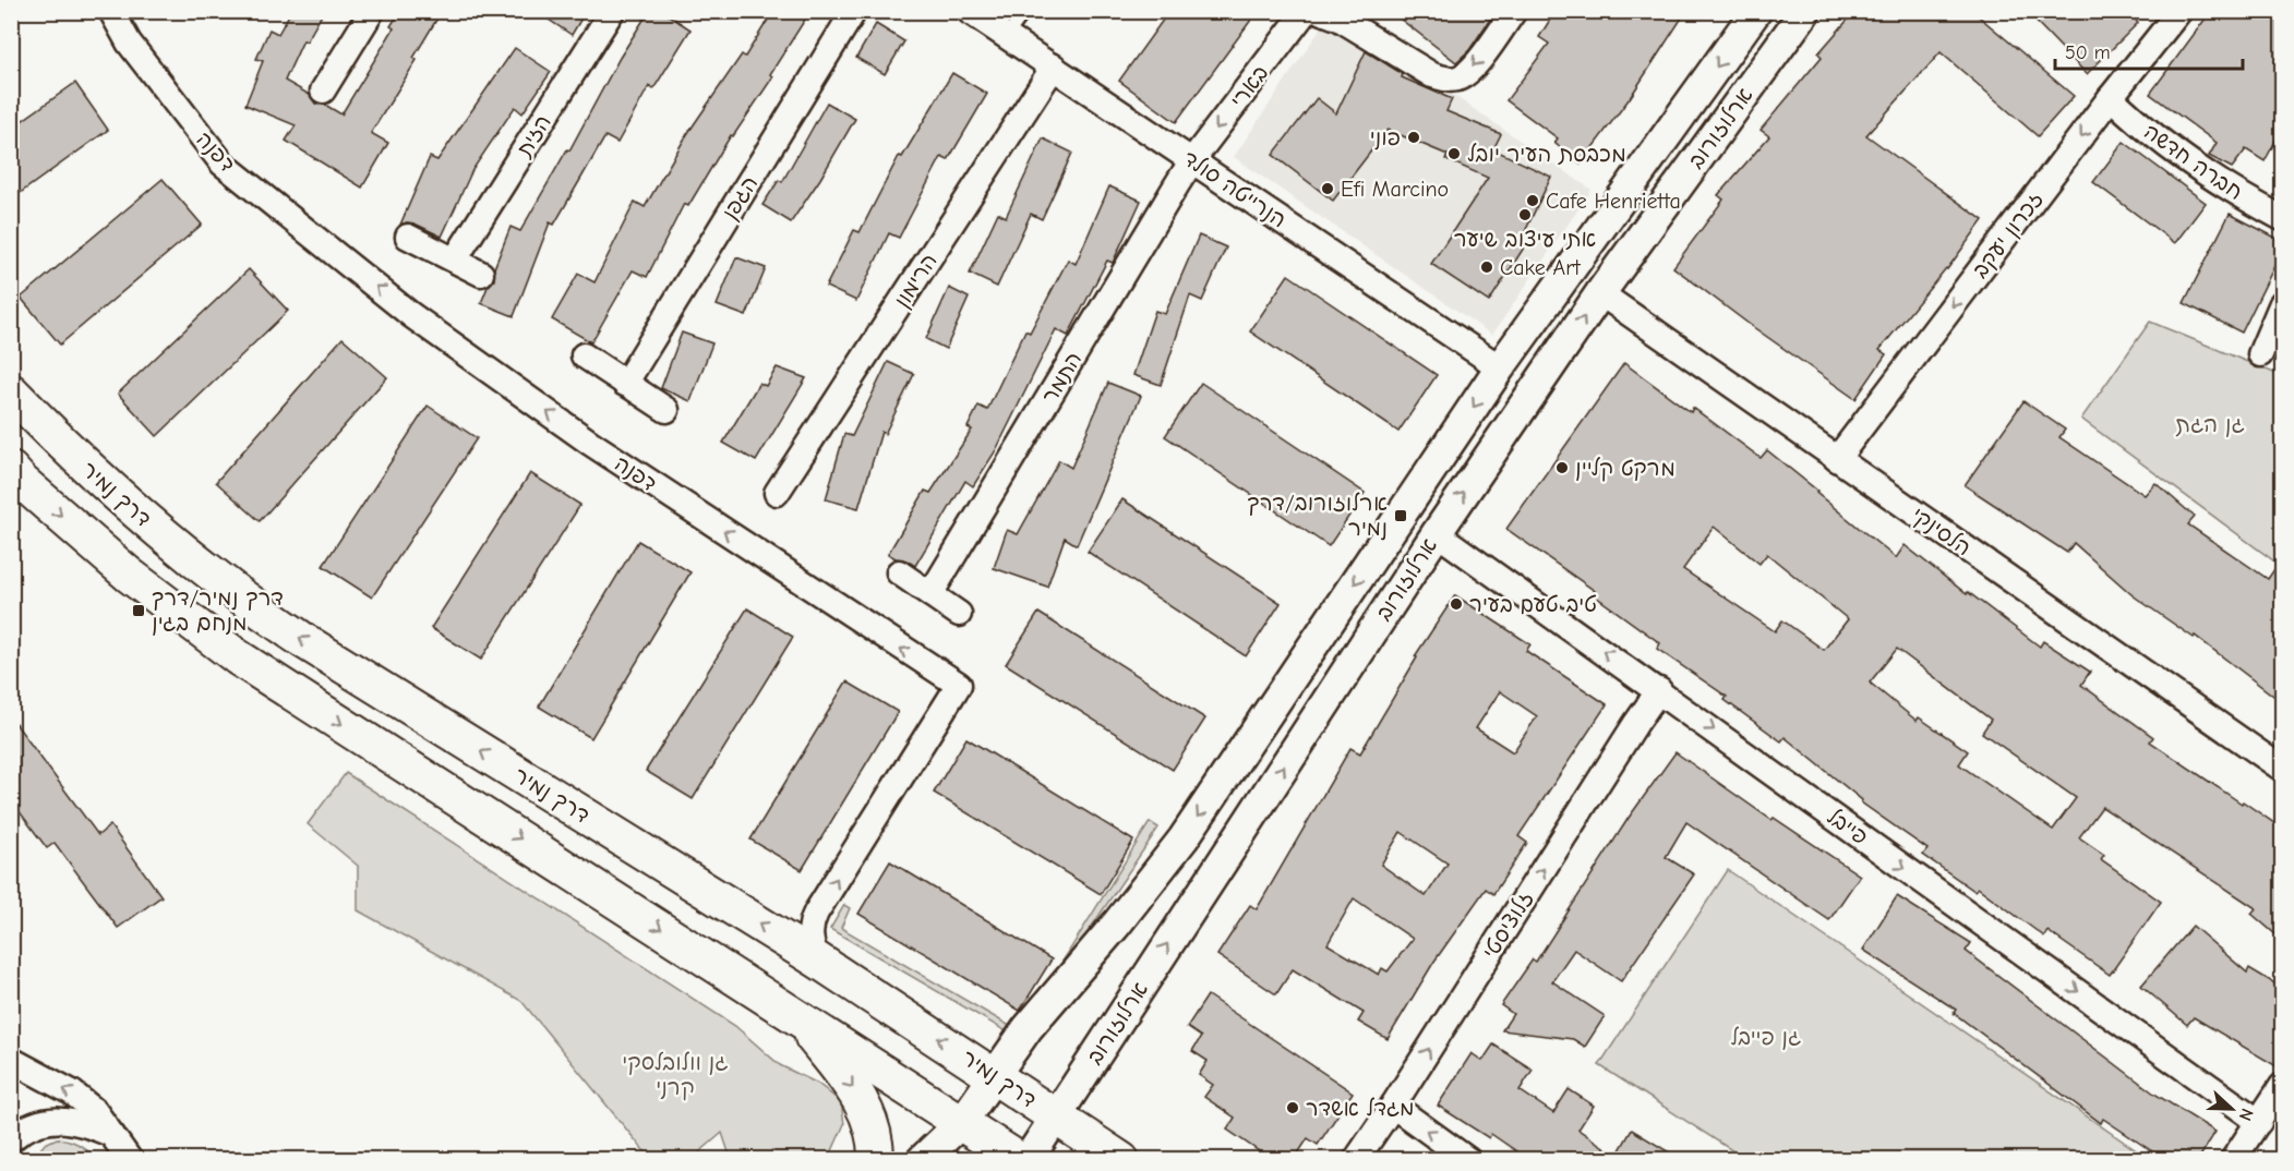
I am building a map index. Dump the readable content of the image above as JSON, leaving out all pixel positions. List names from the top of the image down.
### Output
{
  "streets": {
    "main road": ["דרך נמיר"],
    "street": [
      "בארי",
      "ארלוזורוב",
      "הזית",
      "דפנה",
      "חברה חדשה",
      "הנרייטה סולד",
      "הגפן",
      "זכרון יעקב",
      "הרימון",
      "התמר",
      "הלסינקי",
      "פייבל",
      "זלוציסטי"
    ]
  },
  "crossings": [
    ["בארי", "הנרייטה סולד"],
    ["בארי", "התמר"],
    ["ארלוזורוב", "הנרייטה סולד"],
    ["ארלוזורוב", "דרך נמיר"],
    ["ארלוזורוב", "הלסינקי"],
    ["ארלוזורוב", "פייבל"],
    ["דפנה", "דרך נמיר"],
    ["חברה חדשה", "זכרון יעקב"],
    ["הנרייטה סולד", "הרימון"],
    ["הנרייטה סולד", "התמר"],
    ["זכרון יעקב", "הלסינקי"],
    ["פייבל", "זלוציסטי"]
  ],
  "one_way": [
    "בארי",
    "דפנה",
    "זכרון יעקב",
    "זלוציסטי"
  ],
  "parks": ["גן הגת", "גן פייבל", "גן וולובלסקי קרני"],
  "places": {
    "other": [
      "פוני",
      "מכבסת העיר יובל",
      "Efi Marcino",
      "Cafe Henrietta",
      "אתי עיצוב שיער",
      "Cake Art",
      "מרקט קליין",
      "טיב טעם בעיר",
      "מגדל אשדר"
    ],
    "transit": ["ארלוזורוב/דרך נמיר", "דרך נמיר/דרך מנחם בגין"]
  },
  "scale_bar": "50 m",
  "north": "right"
}
